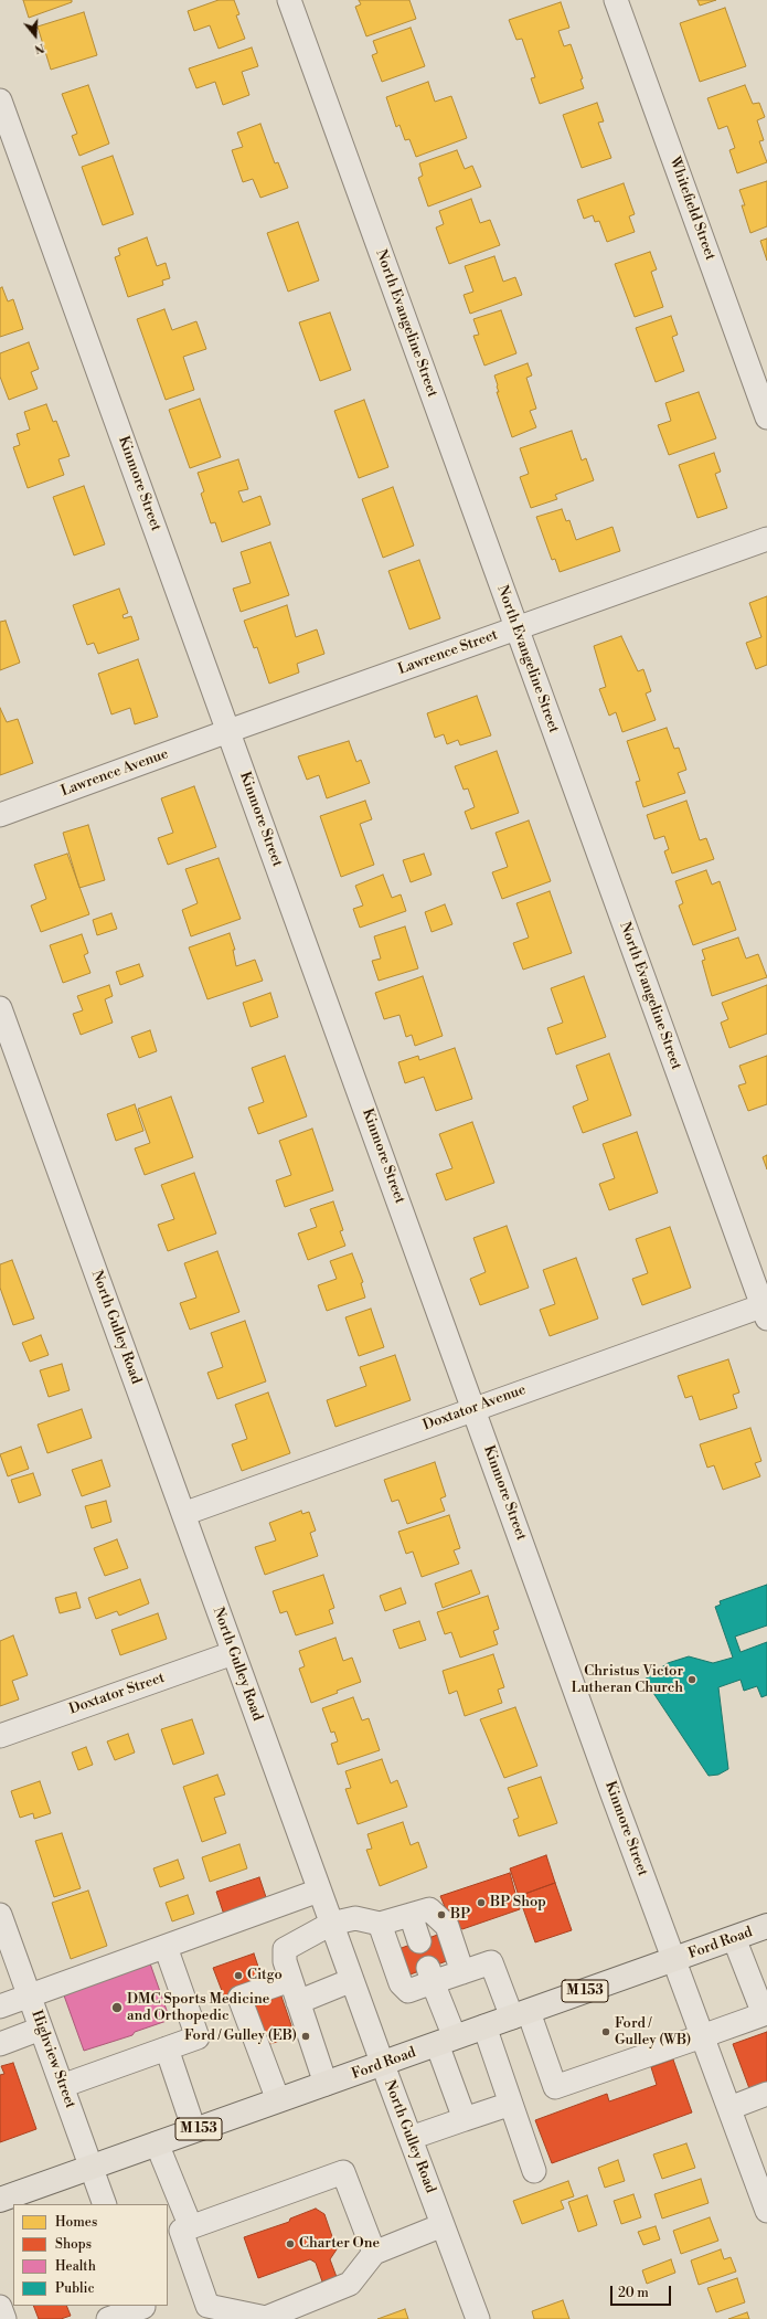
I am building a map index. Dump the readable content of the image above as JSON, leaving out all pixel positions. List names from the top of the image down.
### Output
{
  "streets": {
    "main road": ["Ford Road", "M 153"],
    "street": [
      "Whitefield Street",
      "North Evangeline Street",
      "Kinmore Street",
      "Lawrence Street",
      "Lawrence Avenue",
      "North Gulley Road",
      "Doxtator Avenue",
      "Doxtator Street",
      "Highview Street"
    ]
  },
  "crossings": [
    ["North Evangeline Street", "Lawrence Street"],
    ["North Evangeline Street", "Doxtator Avenue"],
    ["Kinmore Street", "Lawrence Street"],
    ["Kinmore Street", "Lawrence Avenue"],
    ["Kinmore Street", "Doxtator Avenue"],
    ["Kinmore Street", "Ford Road"],
    ["Lawrence Street", "Lawrence Avenue"],
    ["North Gulley Road", "Doxtator Avenue"],
    ["North Gulley Road", "Doxtator Street"],
    ["North Gulley Road", "Ford Road"],
    ["Ford Road", "Highview Street"]
  ],
  "places": [
    "Christus Victor Lutheran Church",
    "BP Shop",
    "BP",
    "Citgo",
    "DMC Sports Medicine and Orthopedic",
    "Ford / Gulley (WB)",
    "Ford / Gulley (EB)",
    "Charter One"
  ],
  "legend": [
    "Homes",
    "Shops",
    "Health",
    "Public"
  ],
  "scale_bar": "20 m",
  "north": "bottom"
}
